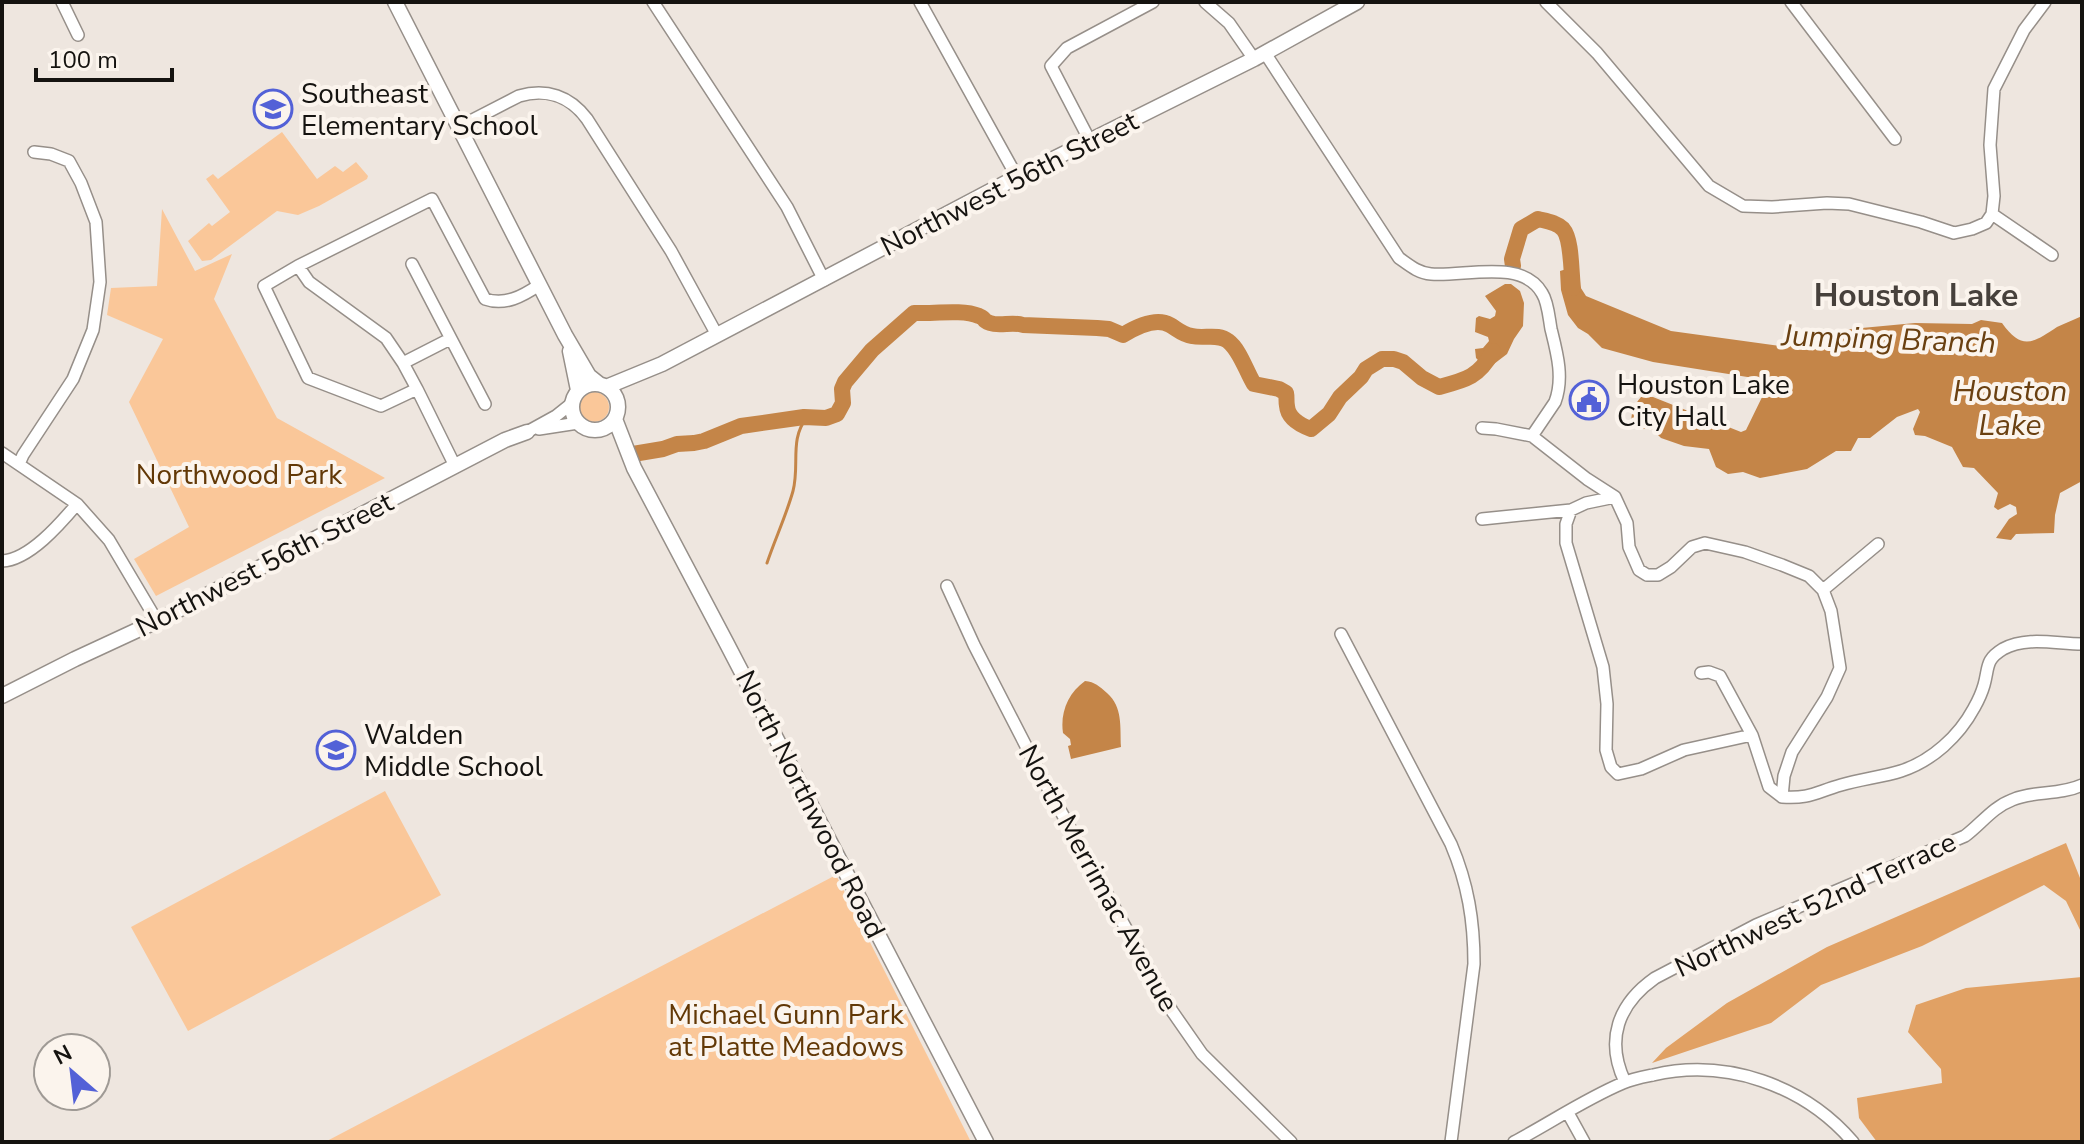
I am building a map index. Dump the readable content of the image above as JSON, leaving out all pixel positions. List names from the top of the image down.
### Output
{
  "streets": {
    "street": [
      "Northwest 56th Street",
      "North Northwood Road",
      "North Merrimac Avenue",
      "Northwest 52nd Terrace"
    ]
  },
  "crossings": [
    ["Northwest 56th Street", "North Northwood Road"]
  ],
  "districts": ["Houston Lake"],
  "water": ["Jumping Branch", "Houston Lake"],
  "parks": ["Northwood Park", "Michael Gunn Park at Platte Meadows"],
  "places": {
    "school or university": ["Southeast Elementary School", "Walden Middle School"],
    "public building": ["Houston Lake City Hall"]
  },
  "scale_bar": "100 m",
  "north": "top left"
}
